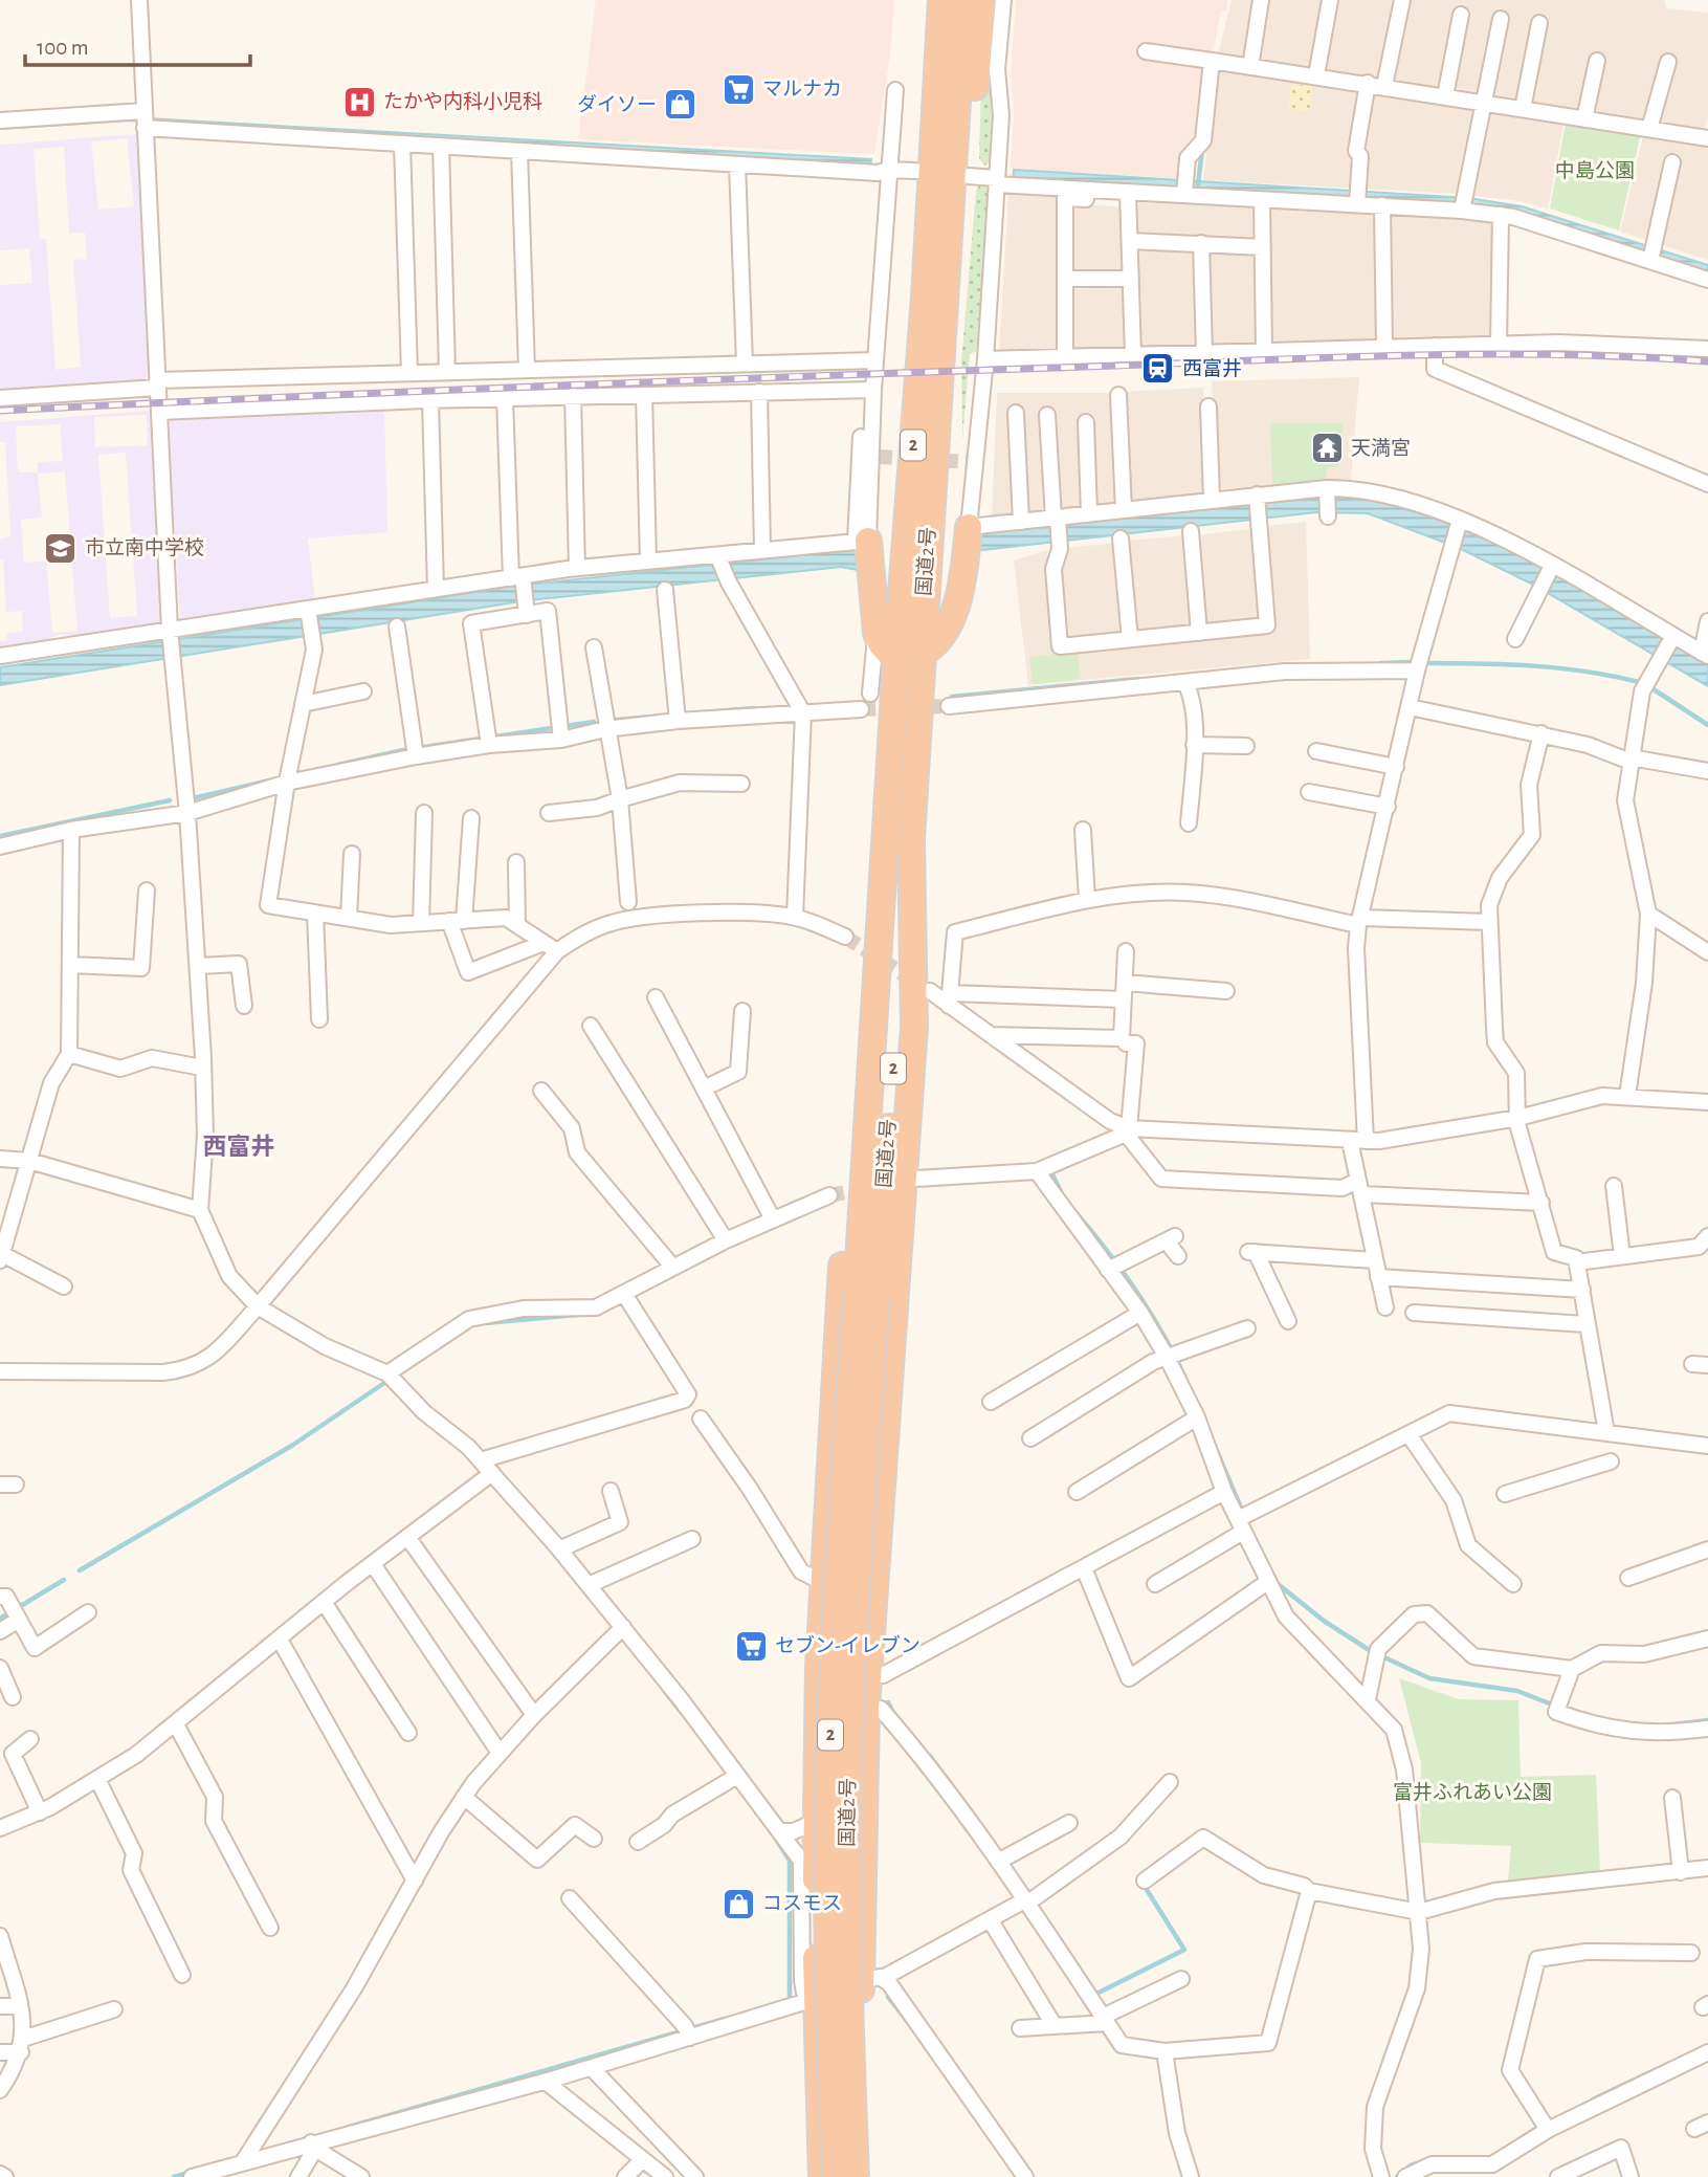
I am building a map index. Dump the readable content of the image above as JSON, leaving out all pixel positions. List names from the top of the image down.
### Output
{
  "streets": {
    "highway": ["2", "国道2号"]
  },
  "districts": ["西富井"],
  "parks": ["中島公園", "富井ふれあい公園"],
  "places": {
    "supermarket": ["マルナカ", "セブン-イレブン"],
    "hospital": ["たかや内科小児科"],
    "shop": ["ダイソー", "コスモス"],
    "station": ["西富井"],
    "temple": ["天満宮"],
    "school or university": ["市立南中学校"]
  },
  "scale_bar": "100 m"
}
